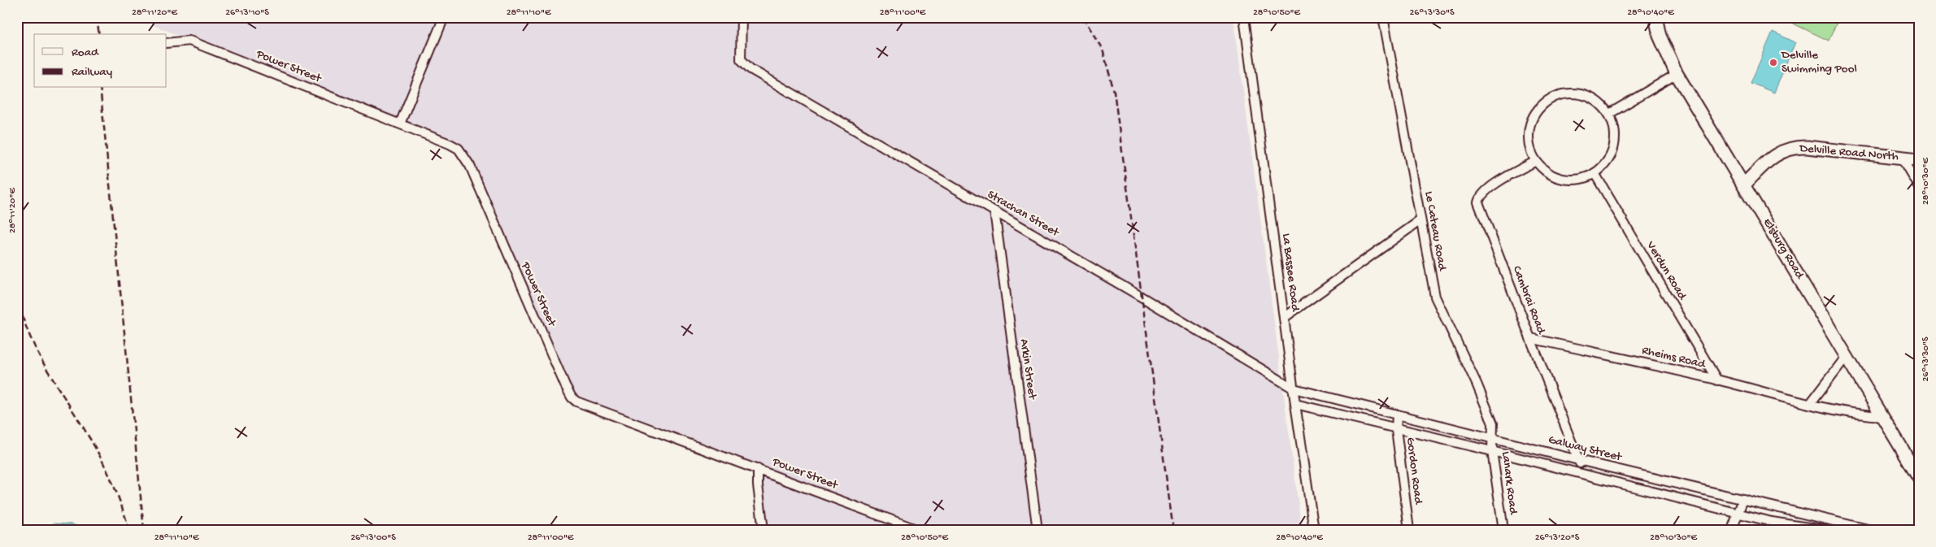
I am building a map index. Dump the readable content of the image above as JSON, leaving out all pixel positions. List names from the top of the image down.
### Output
{
  "streets": {
    "main road": ["Delville Road North", "Elsburg Road"],
    "street": [
      "Power Street",
      "Strachan Street",
      "Le Cateau Road",
      "Verdun Road",
      "La Bassee Road",
      "Cambrai Road",
      "Rheims Road",
      "Arkin Street",
      "Galway Street",
      "Gordon Road",
      "Lanark Road"
    ]
  },
  "crossings": [
    ["Delville Road North", "Elsburg Road"],
    ["Strachan Street", "La Bassee Road"],
    ["Strachan Street", "Arkin Street"],
    ["Strachan Street", "Galway Street"],
    ["Le Cateau Road", "Galway Street"],
    ["Le Cateau Road", "Lanark Road"],
    ["Elsburg Road", "Rheims Road"],
    ["Verdun Road", "Cambrai Road"],
    ["Verdun Road", "Rheims Road"],
    ["La Bassee Road", "Galway Street"],
    ["Cambrai Road", "Rheims Road"],
    ["Cambrai Road", "Galway Street"],
    ["Galway Street", "Gordon Road"],
    ["Galway Street", "Lanark Road"]
  ],
  "places": ["Delville Swimming Pool"],
  "legend": ["Road", "Railway"],
  "coordinates": [
    "28°11'20\"E",
    "26°13'10\"S",
    "28°11'10\"E",
    "28°11'00\"E",
    "28°10'50\"E",
    "26°13'30\"S",
    "28°10'40\"E",
    "28°10'30\"E",
    "26°13'00\"S",
    "26°13'20\"S"
  ]
}
